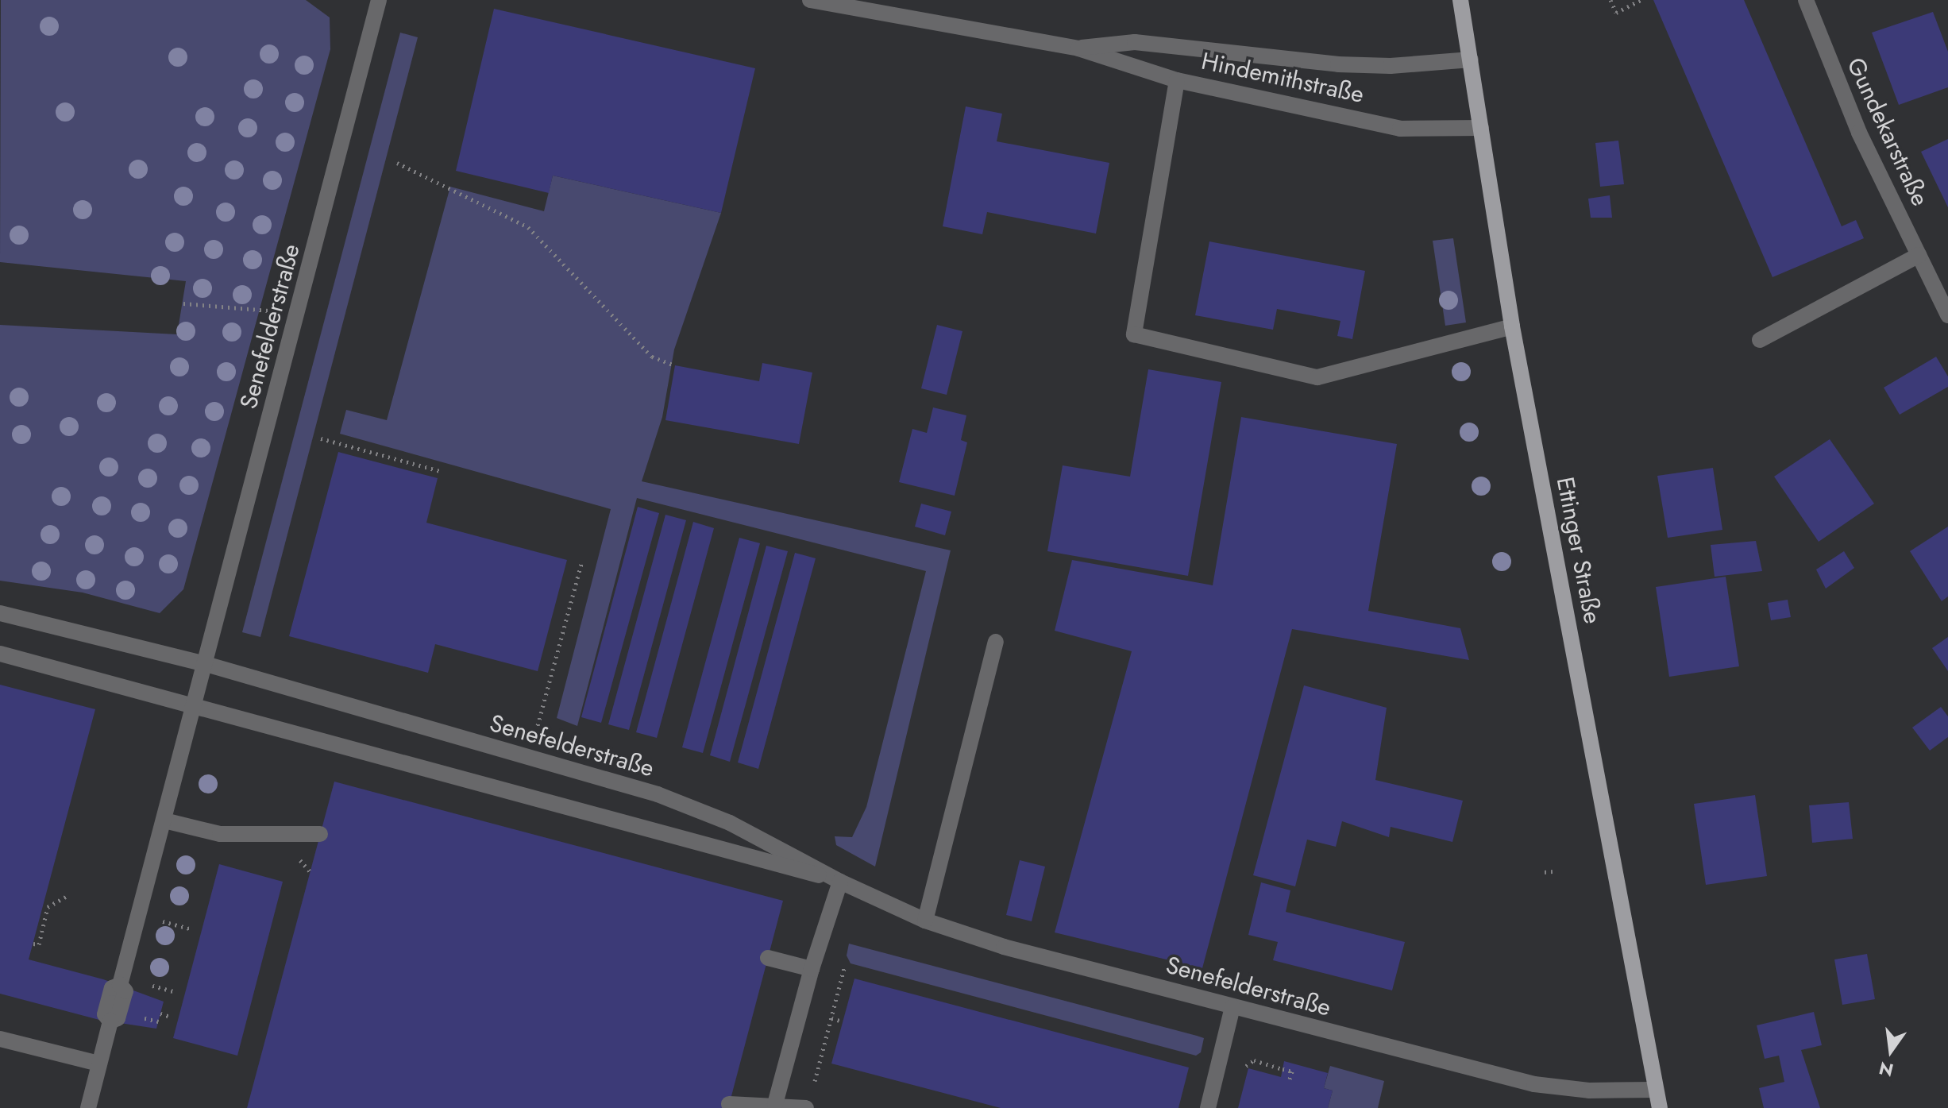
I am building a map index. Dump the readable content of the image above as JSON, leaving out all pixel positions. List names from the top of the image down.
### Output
{
  "streets": {
    "main road": ["Ettinger Straße"],
    "street": ["Hindemithstraße", "Gundekarstraße", "Senefelderstraße"]
  },
  "crossings": [
    ["Hindemithstraße", "Ettinger Straße"],
    ["Senefelderstraße", "Ettinger Straße"]
  ],
  "north": "bottom"
}
